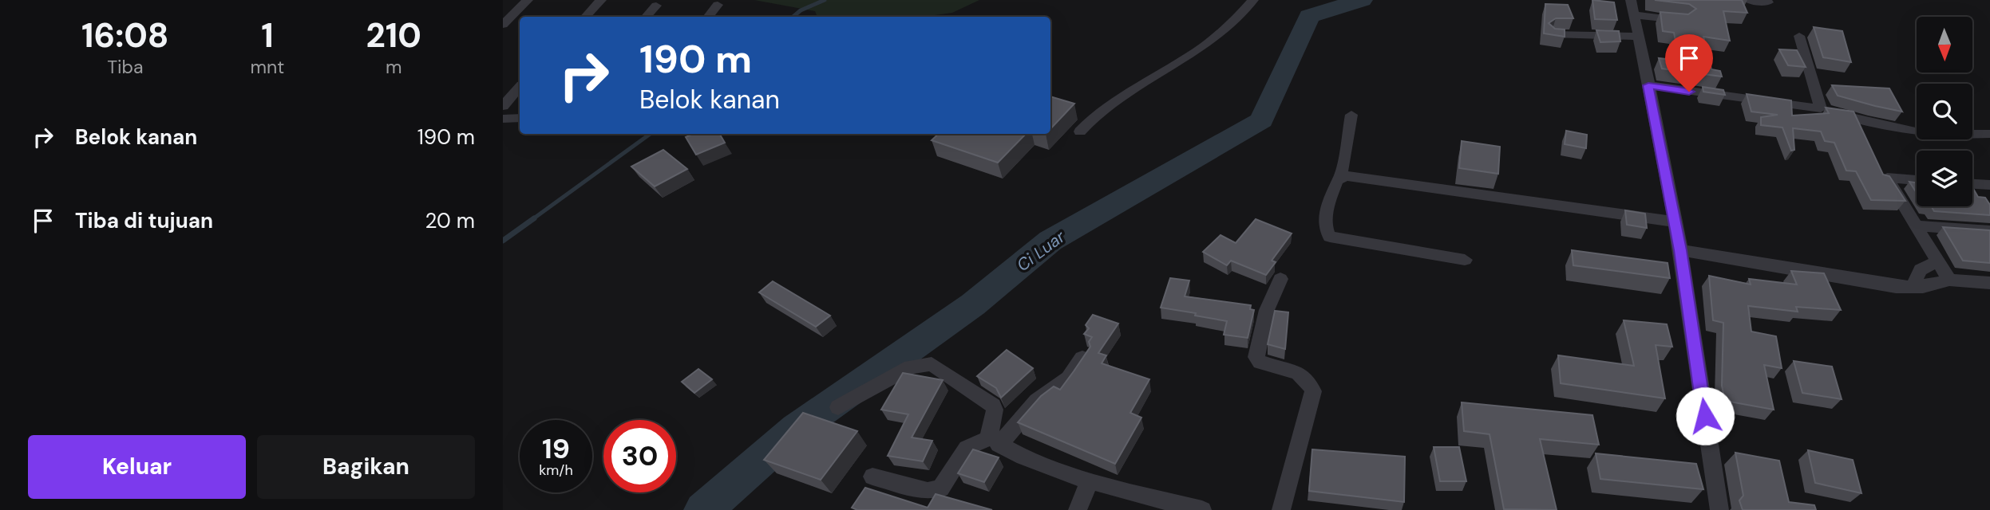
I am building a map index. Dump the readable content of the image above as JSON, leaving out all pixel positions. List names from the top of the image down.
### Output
{
  "water": ["Ci Luar"],
  "north": "bottom",
  "page": {
    "eta": [
      "16:08",
      "Tiba",
      "1",
      "mnt",
      "210",
      "m"
    ],
    "turn": ["190 m", "Belok kanan"],
    "list": [
      {
        "name": "Belok kanan",
        "value": "190 m"
      },
      {
        "name": "Tiba di tujuan",
        "value": "20 m"
      }
    ],
    "speed": "19 km/h",
    "limit": "30",
    "buttons": ["Keluar", "Bagikan"]
  }
}
